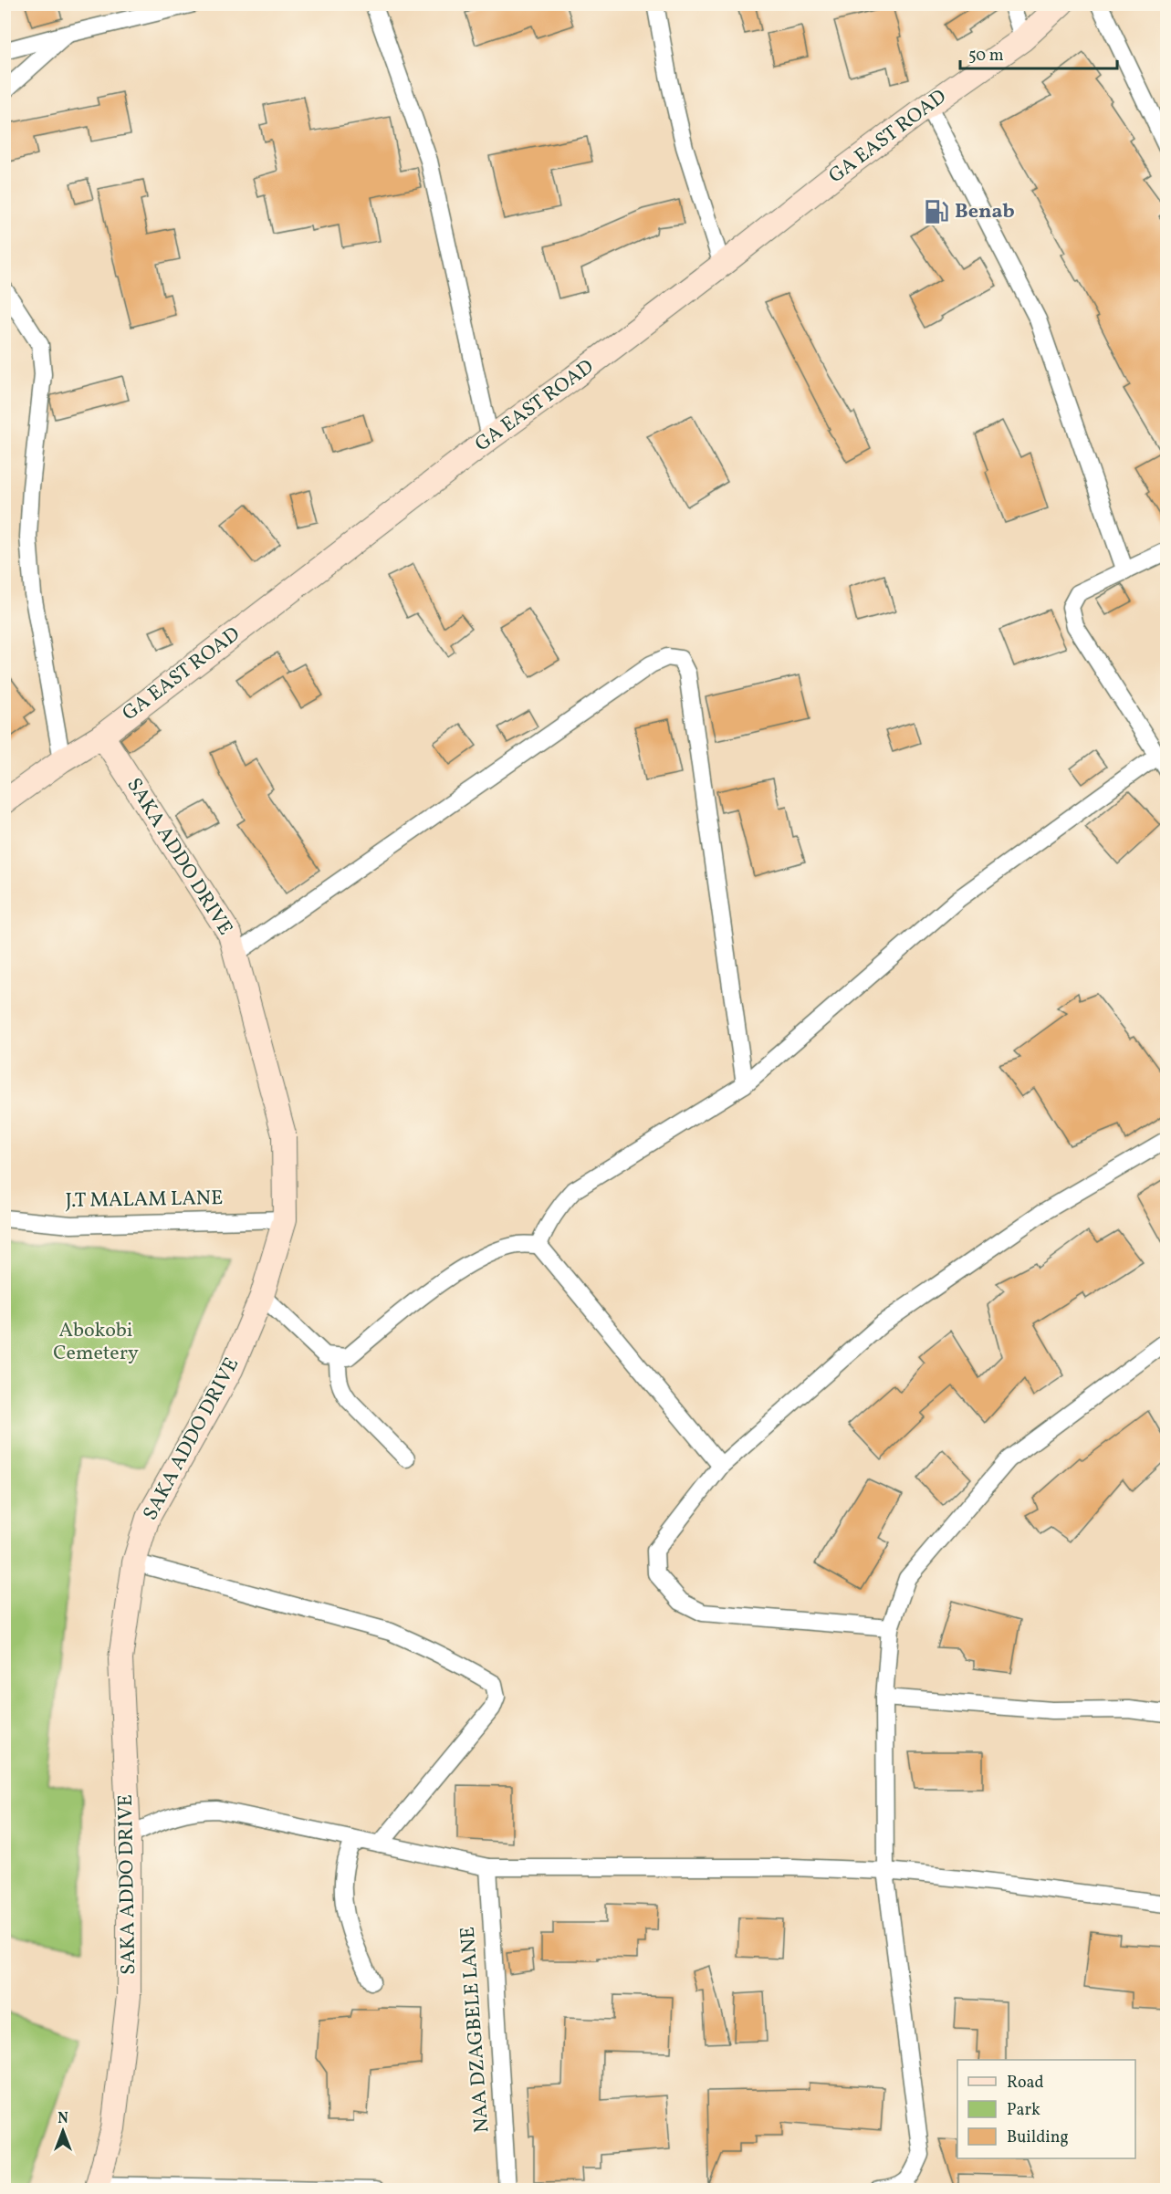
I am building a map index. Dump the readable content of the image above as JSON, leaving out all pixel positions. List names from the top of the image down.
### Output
{
  "streets": {
    "street": [
      "GA EAST ROAD",
      "SAKA ADDO DRIVE",
      "J.T MALAM LANE",
      "NAA DZAGBELE LANE"
    ]
  },
  "crossings": [
    ["GA EAST ROAD", "SAKA ADDO DRIVE"],
    ["SAKA ADDO DRIVE", "J.T MALAM LANE"]
  ],
  "parks": ["Abokobi Cemetery"],
  "places": {
    "fuel station": ["Benab"]
  },
  "legend": ["Road", "Park", "Building"],
  "scale_bar": "50 m",
  "north": "top"
}
